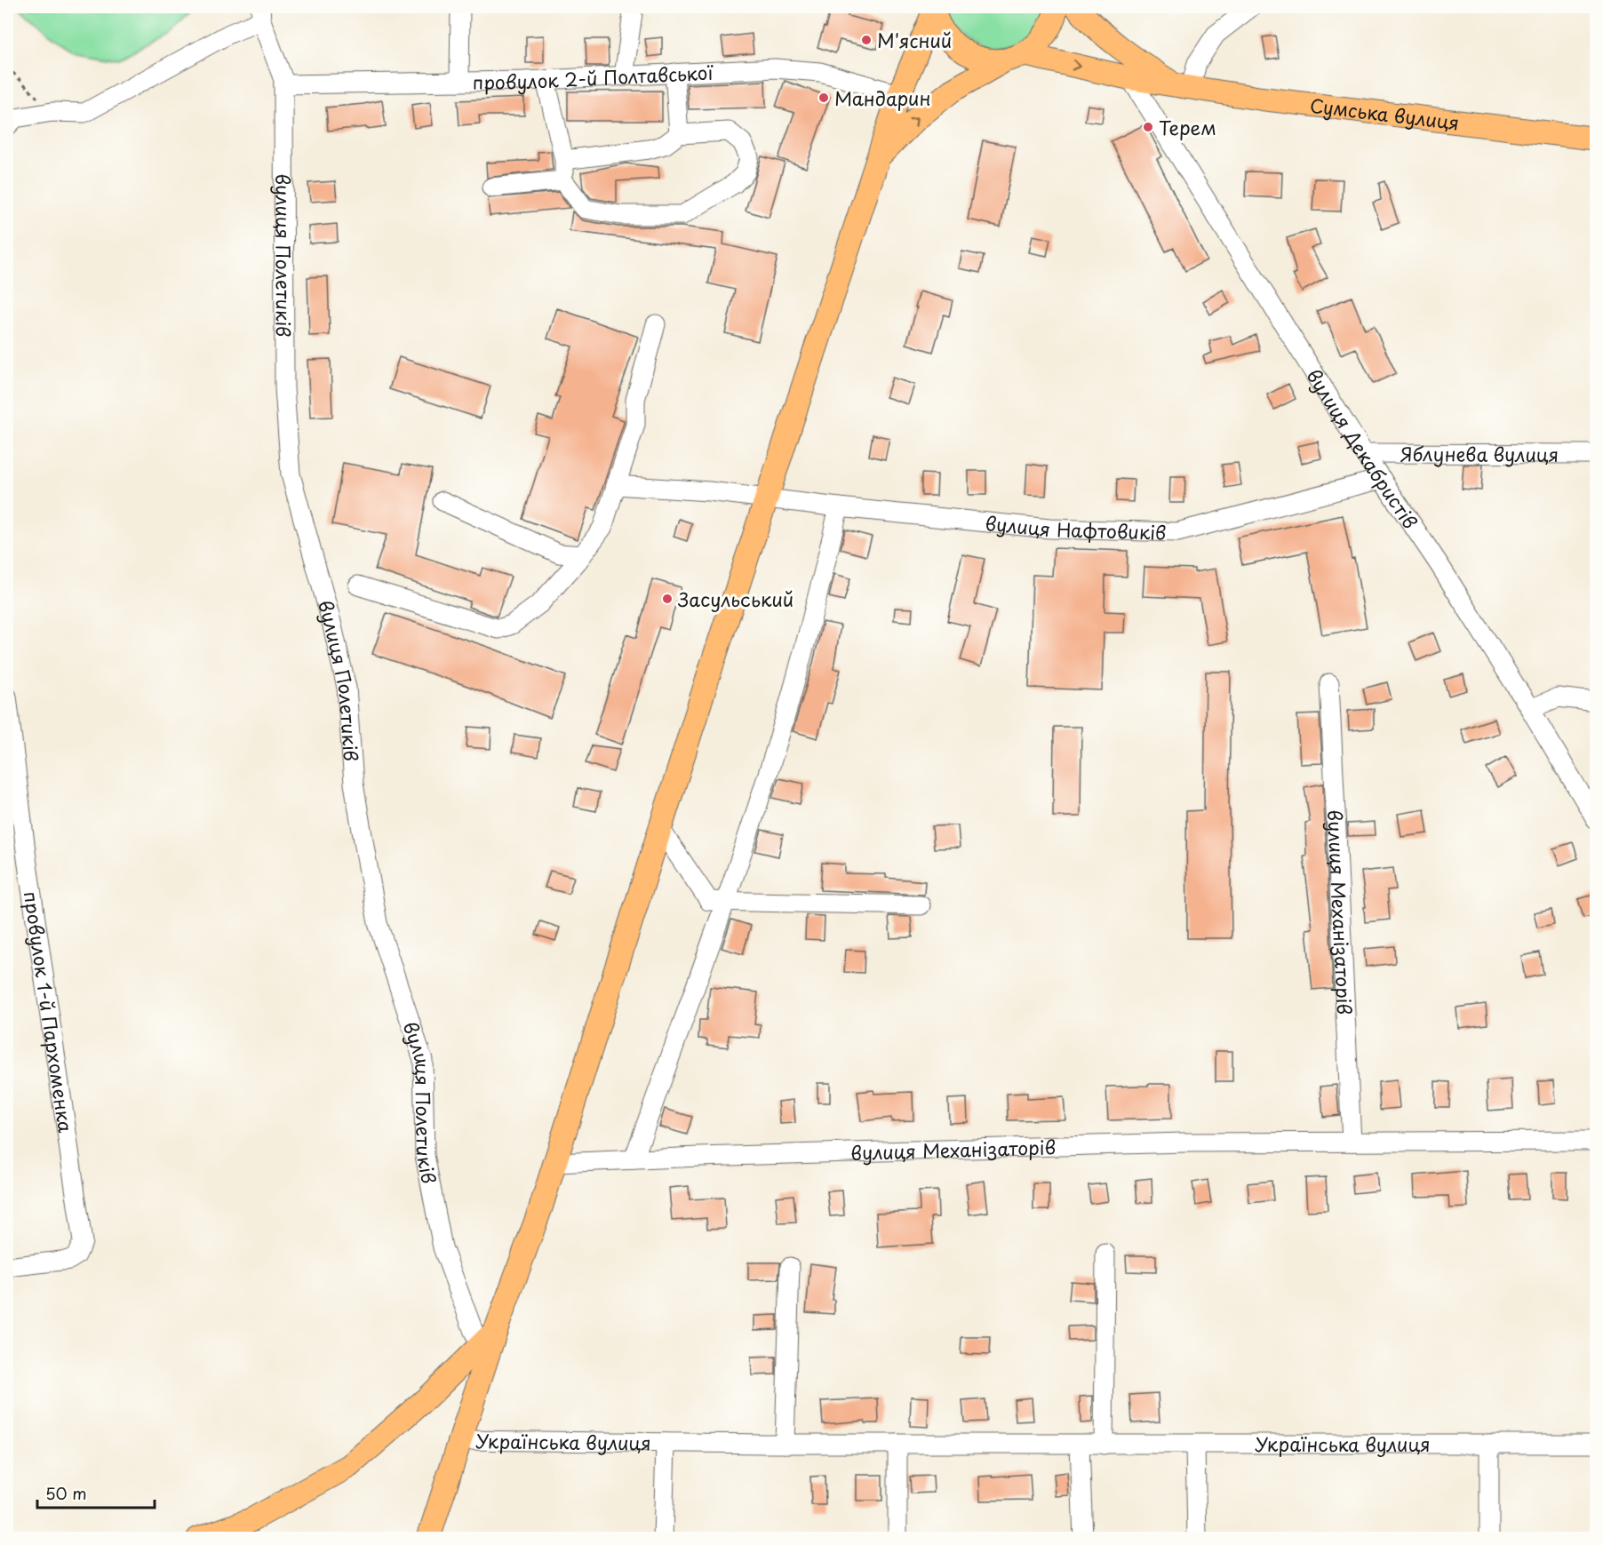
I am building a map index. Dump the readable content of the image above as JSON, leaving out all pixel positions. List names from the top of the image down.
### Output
{
  "streets": {
    "main road": ["Сумська вулиця"],
    "street": [
      "провулок 2-й Полтавської",
      "вулиця Полетиків",
      "вулиця Декабристів",
      "Яблунева вулиця",
      "вулиця Нафтовиків",
      "вулиця Механізаторів",
      "провулок 1-й Пархоменка",
      "Українська вулиця"
    ]
  },
  "crossings": [
    ["провулок 2-й Полтавської", "вулиця Полетиків"],
    ["Сумська вулиця", "вулиця Декабристів"],
    ["вулиця Декабристів", "Яблунева вулиця"],
    ["вулиця Декабристів", "вулиця Нафтовиків"]
  ],
  "places": [
    "М'ясний",
    "Мандарин",
    "Терем",
    "Засульський"
  ],
  "scale_bar": "50 m"
}
